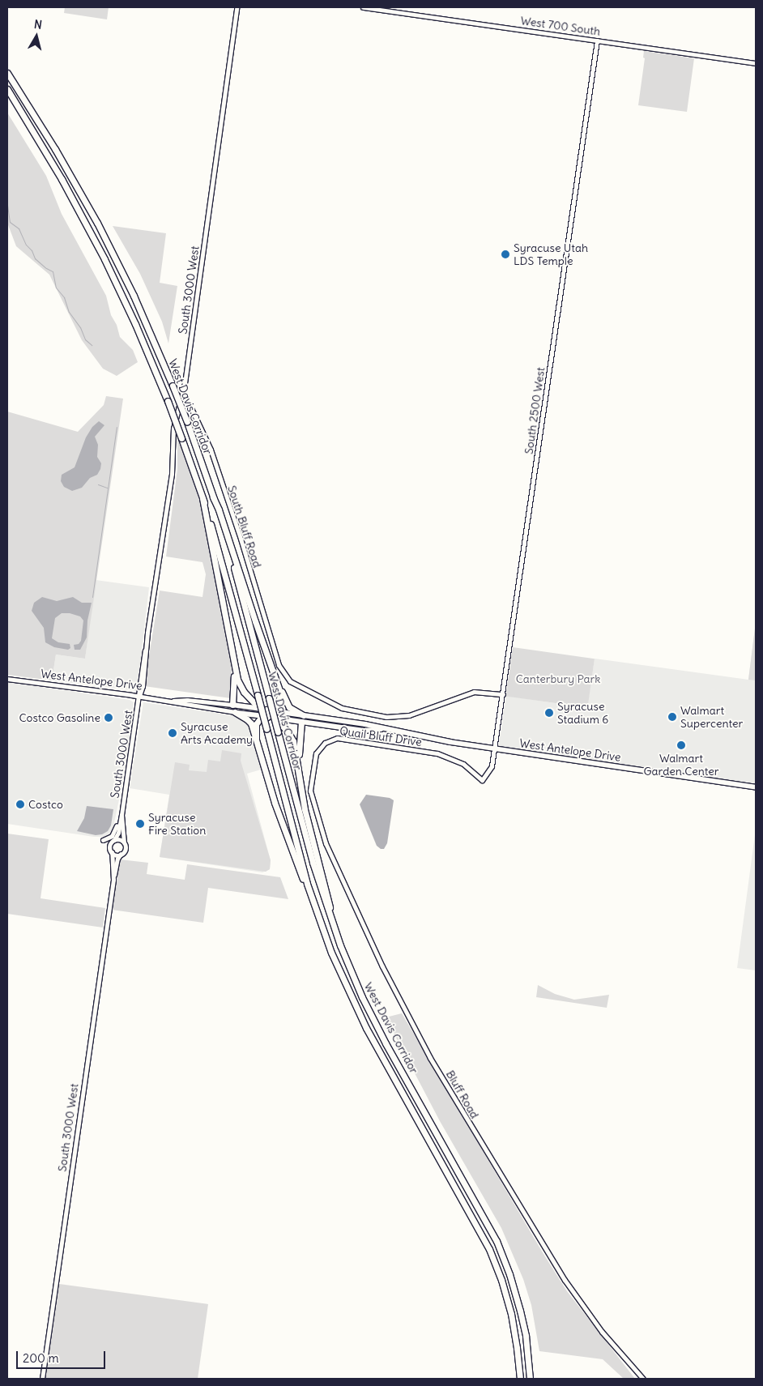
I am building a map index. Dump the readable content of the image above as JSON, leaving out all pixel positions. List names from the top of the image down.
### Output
{
  "streets": {
    "highway": ["West Davis Corridor"],
    "main road": ["West Antelope Drive"],
    "street": [
      "West 700 South",
      "South 3000 West",
      "South 2500 West",
      "South Bluff Road",
      "Quail Bluff Drive",
      "Bluff Road"
    ]
  },
  "crossings": [
    ["West 700 South", "South 2500 West"],
    ["South 3000 West", "South Bluff Road"],
    ["South 3000 West", "West Antelope Drive"],
    ["South 2500 West", "South Bluff Road"],
    ["South 2500 West", "West Antelope Drive"],
    ["South 2500 West", "Quail Bluff Drive"],
    ["Quail Bluff Drive", "Bluff Road"]
  ],
  "parks": ["Canterbury Park"],
  "places": [
    "Syracuse Utah LDS Temple",
    "Syracuse Stadium 6",
    "Walmart Supercenter",
    "Costco Gasoline",
    "Syracuse Arts Academy",
    "Walmart Garden Center",
    "Costco",
    "Syracuse Fire Station"
  ],
  "scale_bar": "200 m",
  "north": "top"
}
